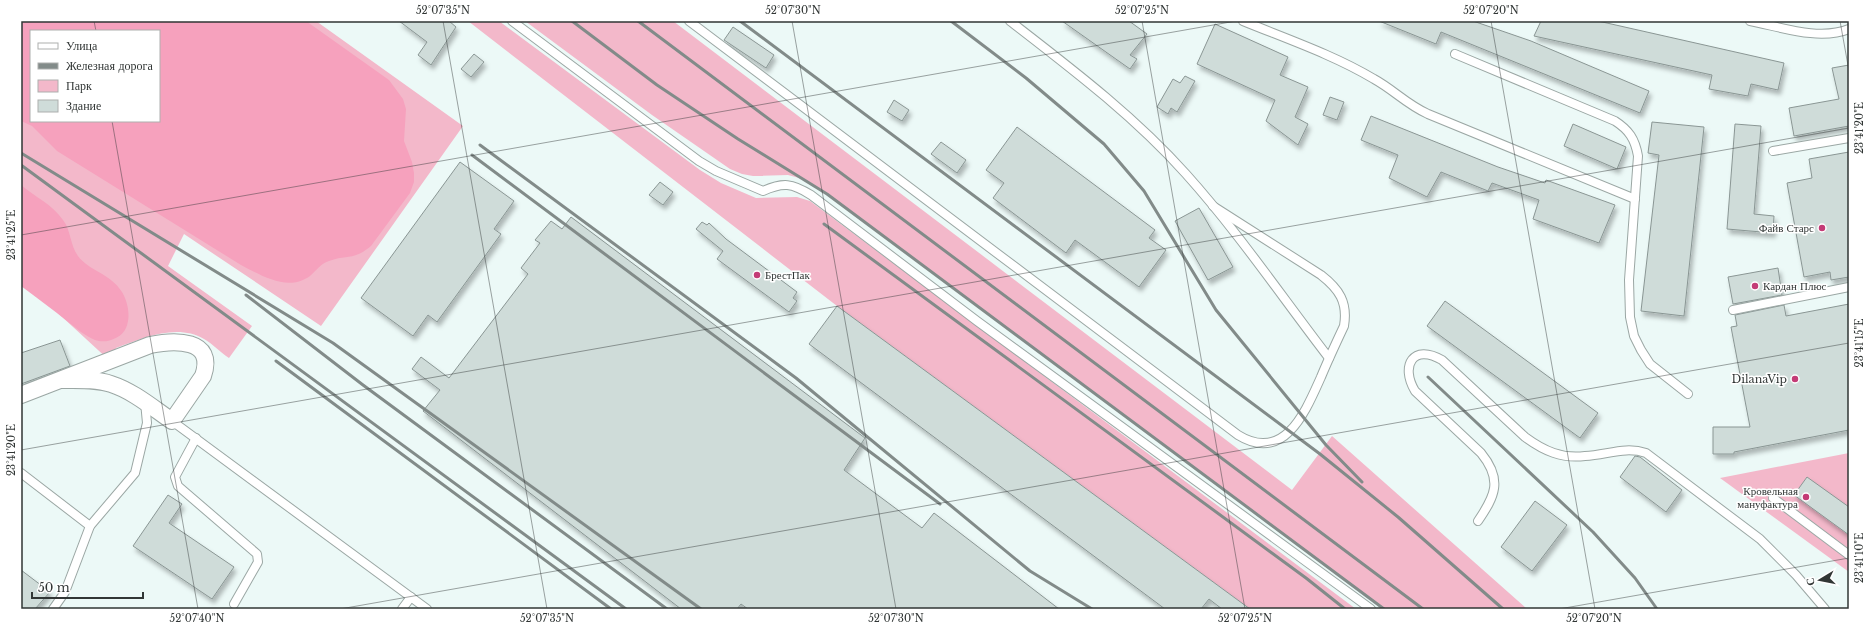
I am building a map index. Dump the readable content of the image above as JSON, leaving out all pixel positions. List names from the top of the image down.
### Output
{
  "places": [
    "Файв Старс",
    "БрестПак",
    "Кардан Плюс",
    "DilanaVip",
    "Кровельная мануфактура"
  ],
  "legend": [
    "Улица",
    "Железная дорога",
    "Парк",
    "Здание"
  ],
  "scale_bar": "50 m",
  "north": "left",
  "coordinates": [
    "52°07'35\"N",
    "52°07'30\"N",
    "52°07'25\"N",
    "52°07'20\"N",
    "23°41'20\"E",
    "23°41'25\"E",
    "23°41'15\"E",
    "23°41'10\"E",
    "52°07'40\"N"
  ]
}
